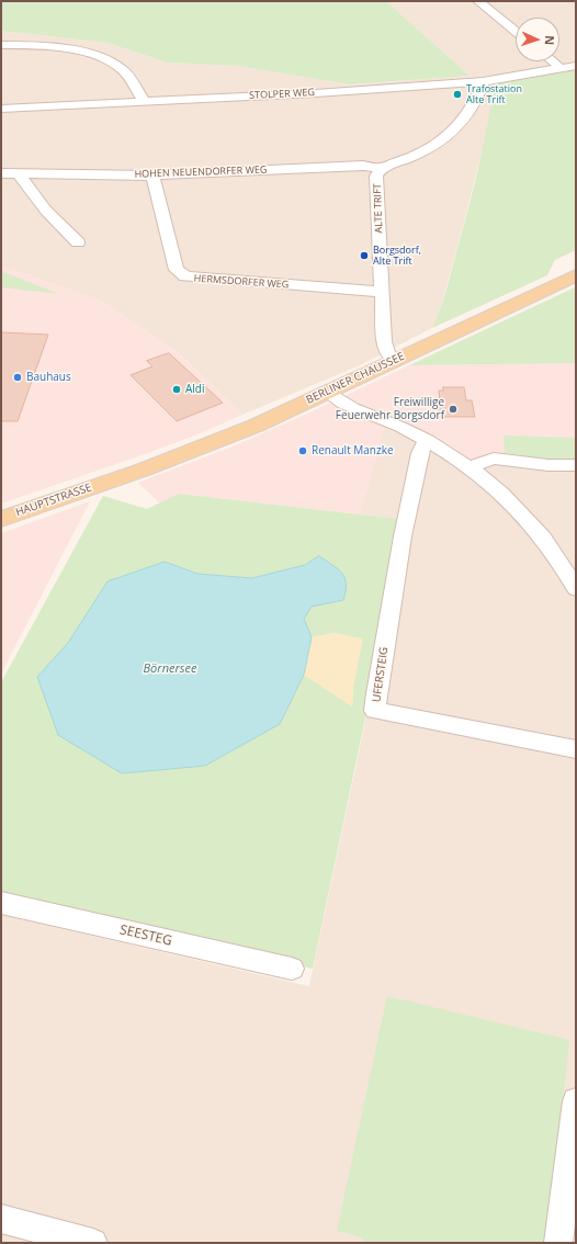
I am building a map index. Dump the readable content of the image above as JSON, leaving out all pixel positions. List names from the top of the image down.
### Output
{
  "streets": {
    "main road": ["BERLINER CHAUSSEE", "HAUPTSTRASSE"],
    "street": [
      "STOLPER WEG",
      "HOHEN NEUENDORFER WEG",
      "ALTE TRIFT",
      "HERMSDORFER WEG",
      "UFERSTEIG",
      "SEESTEG"
    ]
  },
  "crossings": [
    ["STOLPER WEG", "ALTE TRIFT"],
    ["HOHEN NEUENDORFER WEG", "ALTE TRIFT"],
    ["HOHEN NEUENDORFER WEG", "HERMSDORFER WEG"],
    ["ALTE TRIFT", "HERMSDORFER WEG"],
    ["ALTE TRIFT", "BERLINER CHAUSSEE"],
    ["BERLINER CHAUSSEE", "HAUPTSTRASSE"]
  ],
  "water": ["Börnersee"],
  "places": [
    "Trafostation Alte Trift",
    "Borgsdorf, Alte Trift",
    "Bauhaus",
    "Aldi",
    "Freiwillige Feuerwehr Borgsdorf",
    "Renault Manzke"
  ],
  "north": "right"
}
